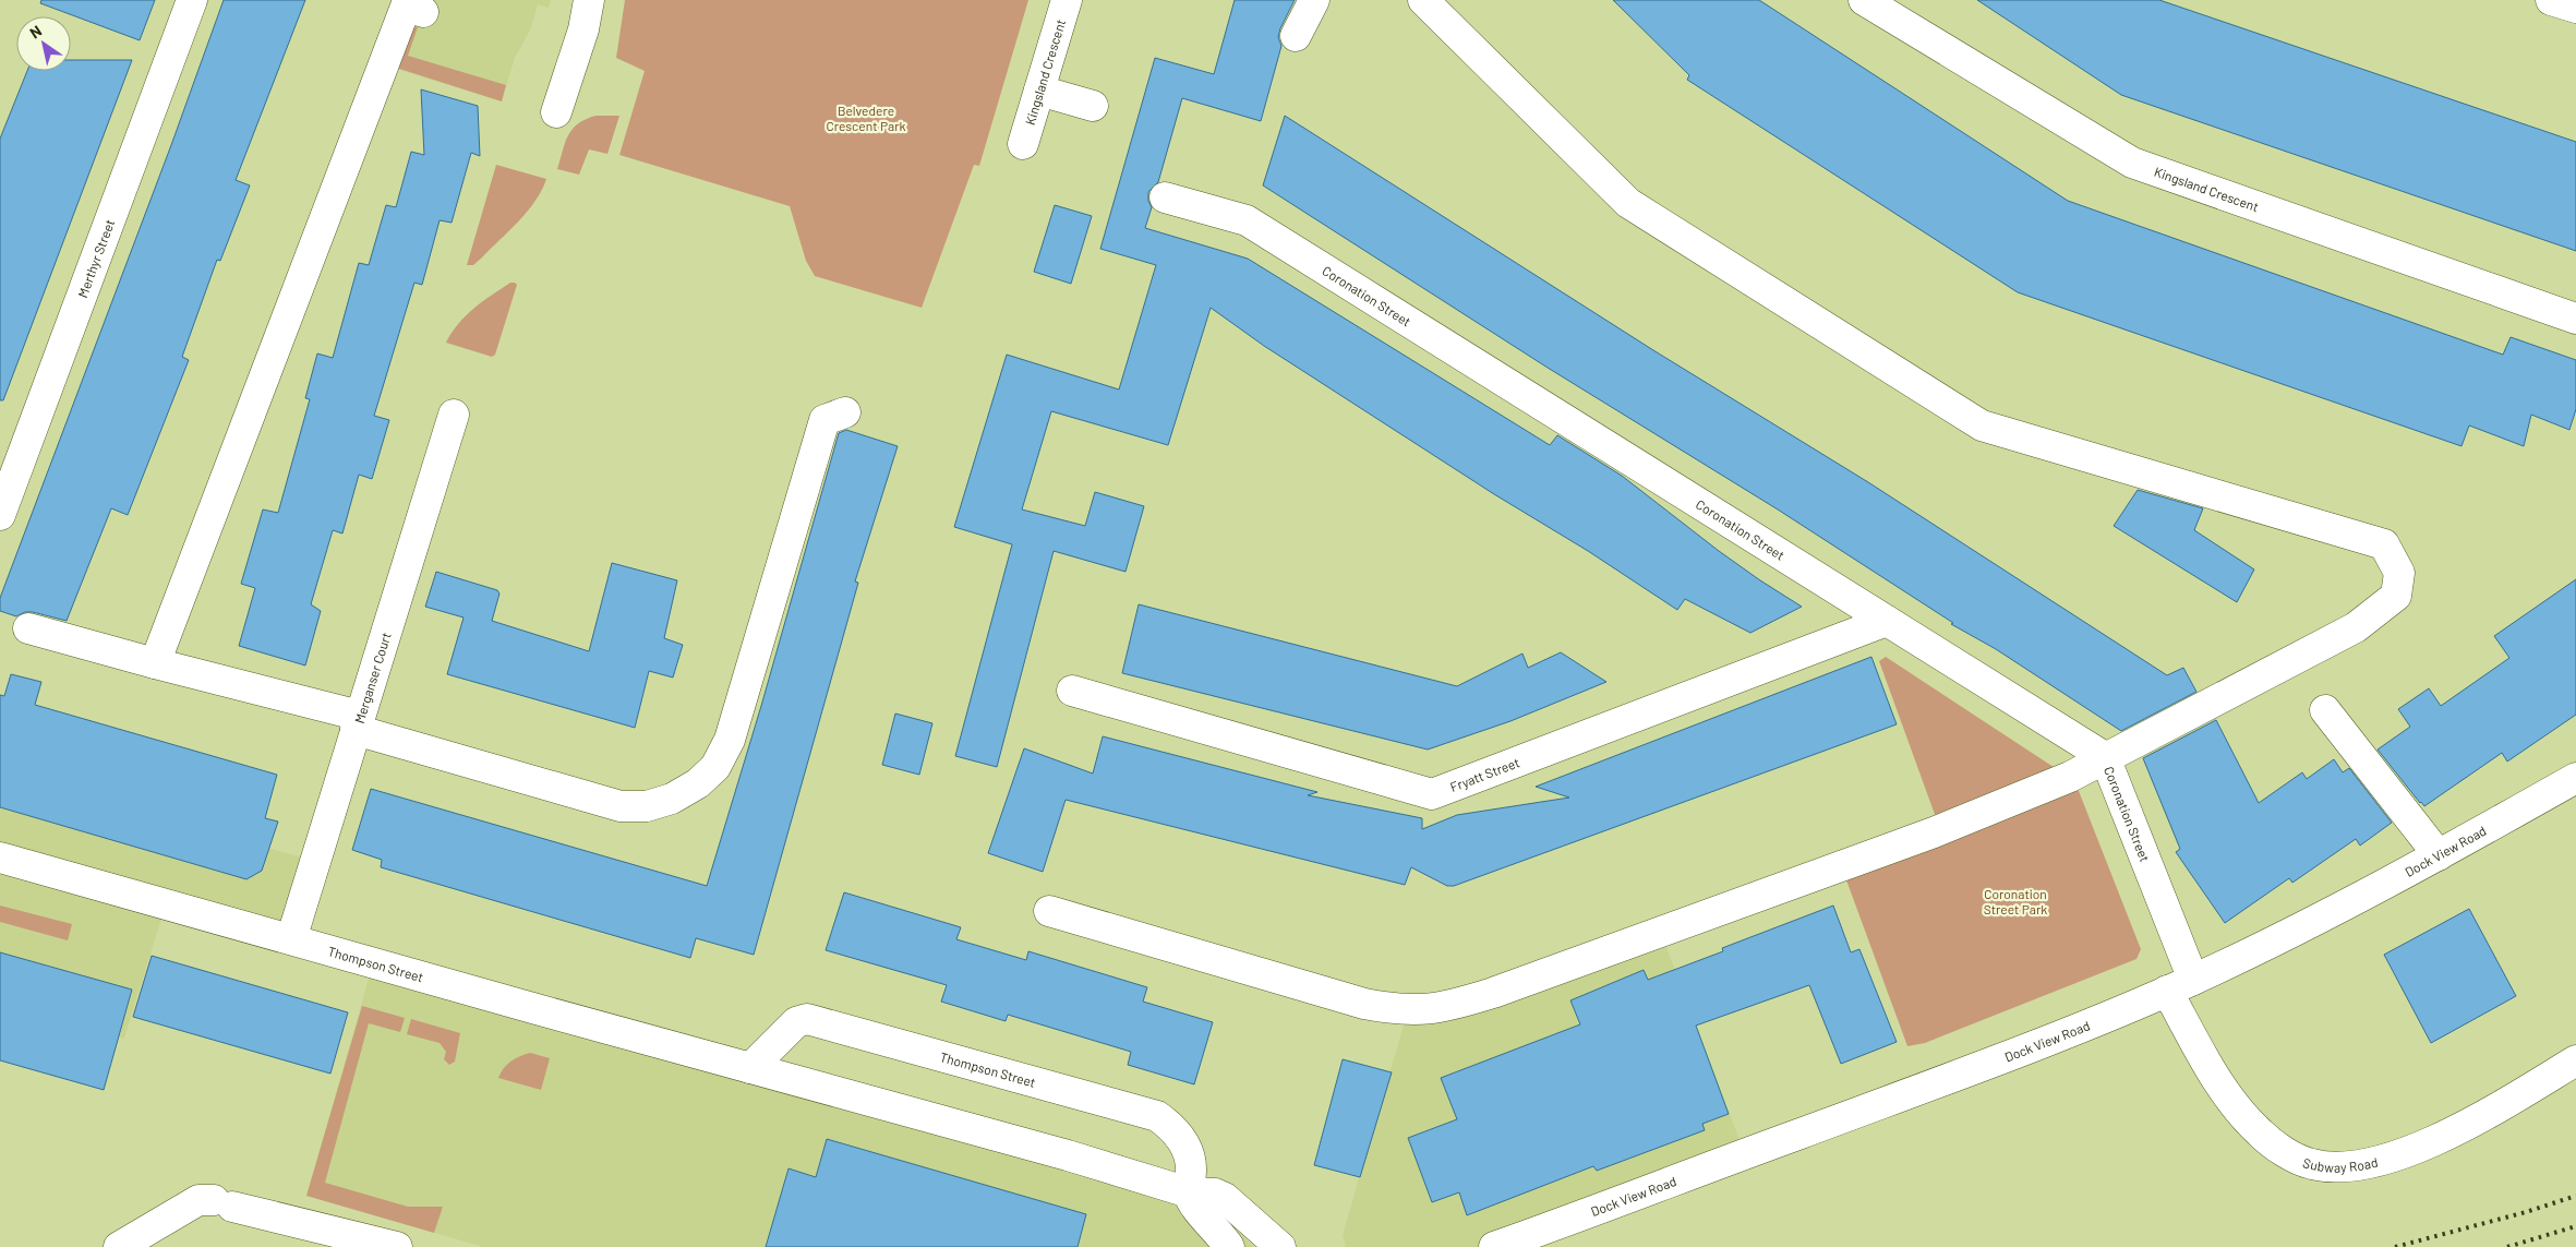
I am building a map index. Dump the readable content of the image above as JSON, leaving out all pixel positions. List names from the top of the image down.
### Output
{
  "streets": {
    "street": [
      "Kingsland Crescent",
      "Merthyr Street",
      "Coronation Street",
      "Merganser Court",
      "Fryatt Street",
      "Dock View Road",
      "Thompson Street",
      "Subway Road"
    ]
  },
  "crossings": [
    ["Coronation Street", "Fryatt Street"],
    ["Coronation Street", "Dock View Road"],
    ["Coronation Street", "Subway Road"],
    ["Merganser Court", "Thompson Street"],
    ["Dock View Road", "Subway Road"]
  ],
  "parks": ["Belvedere Crescent Park", "Coronation Street Park"],
  "north": "top left"
}
